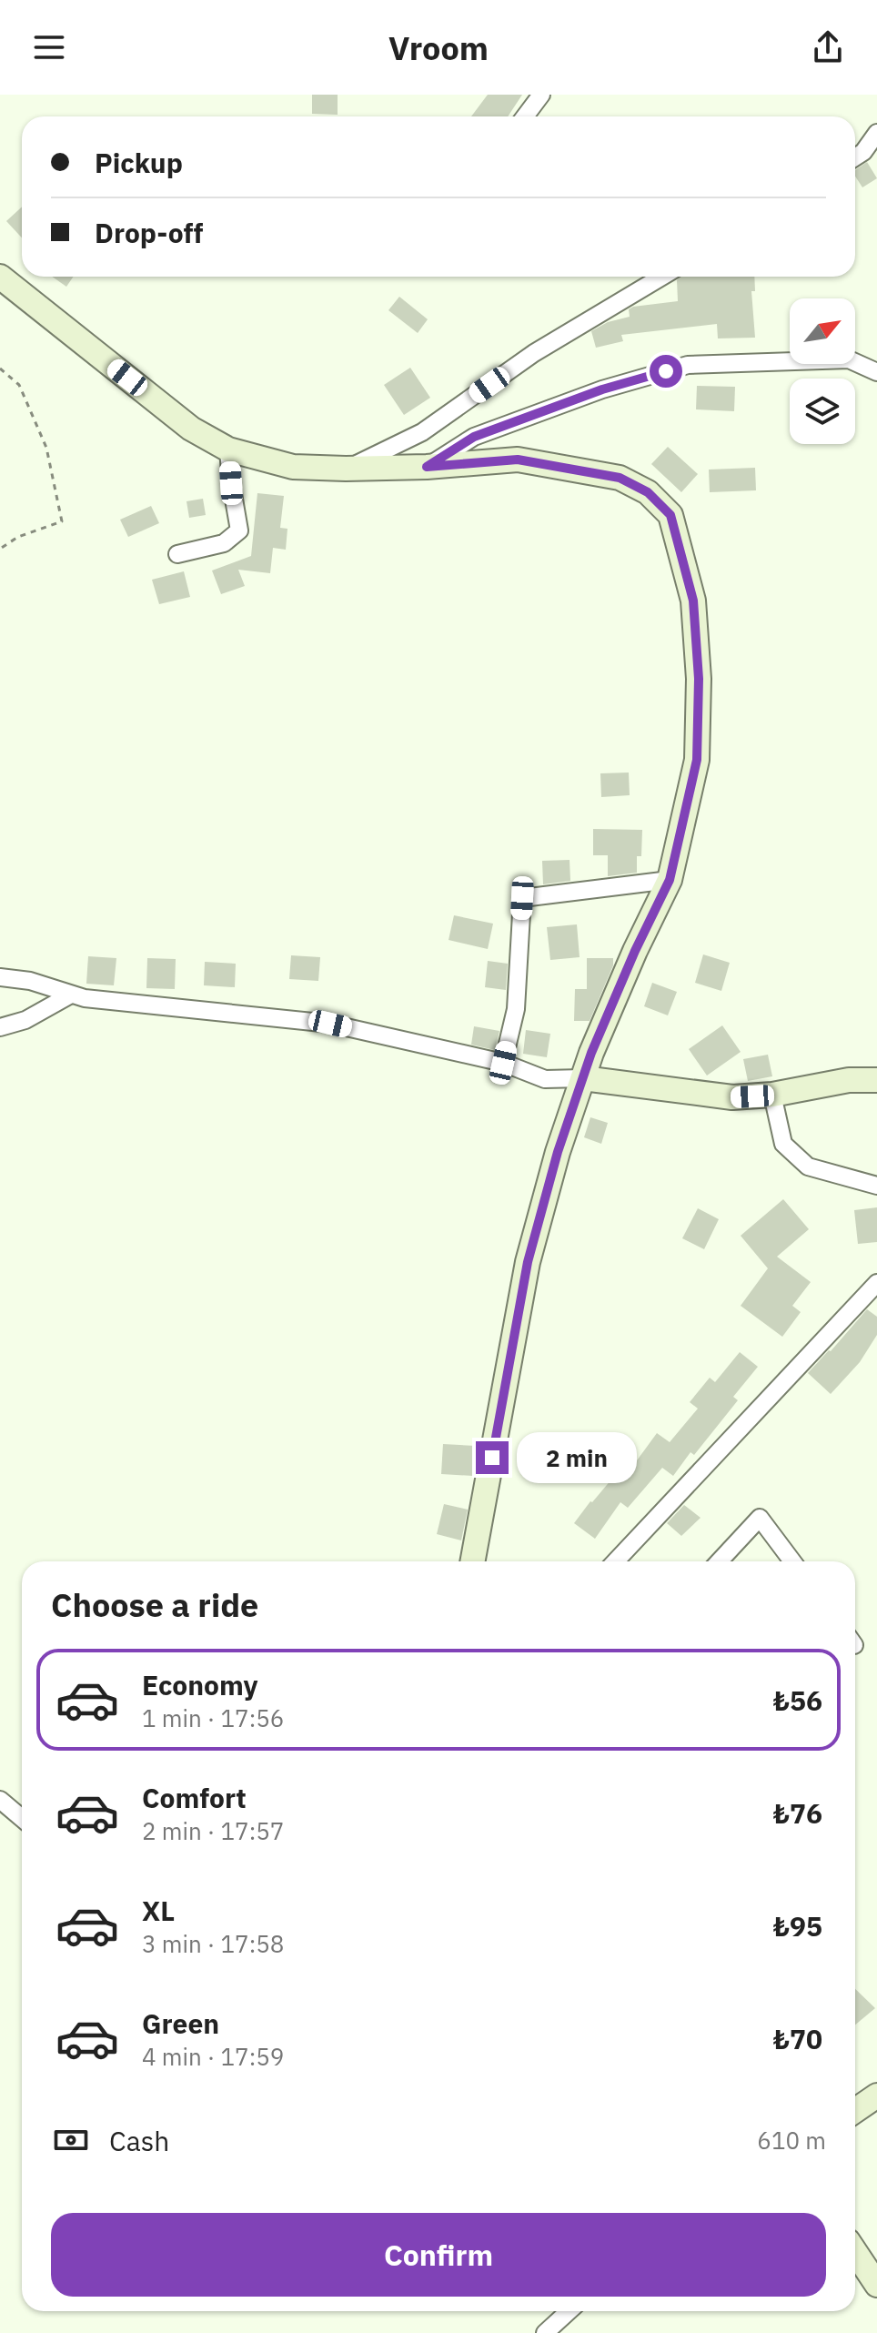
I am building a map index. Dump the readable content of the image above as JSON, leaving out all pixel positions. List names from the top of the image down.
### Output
{
  "north": "top right",
  "page": {
    "header": "Vroom",
    "banner": ["Pickup", "Drop-off"],
    "bubble": "2 min",
    "heading": "Choose a ride",
    "list": [
      {
        "name": "Economy",
        "note": "1 min · 17:56",
        "value": "₺56"
      },
      {
        "name": "Comfort",
        "note": "2 min · 17:57",
        "value": "₺76"
      },
      {
        "name": "XL",
        "note": "3 min · 17:58",
        "value": "₺95"
      },
      {
        "name": "Green",
        "note": "4 min · 17:59",
        "value": "₺70"
      }
    ],
    "pay": ["Cash", "610 m"],
    "buttons": "Confirm"
  }
}
